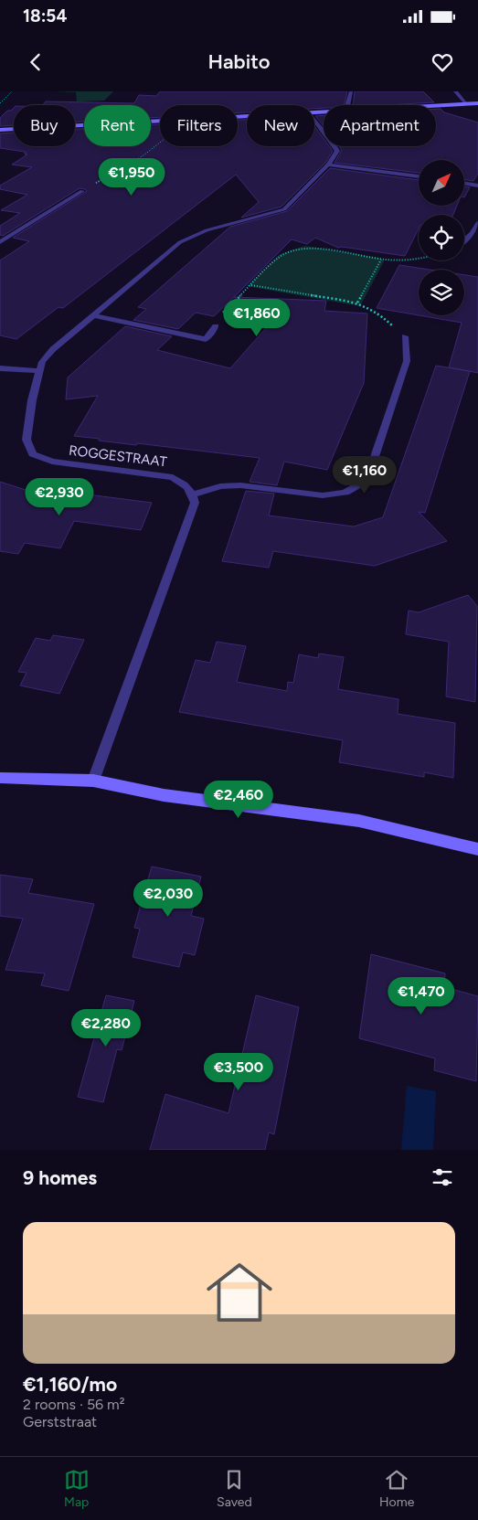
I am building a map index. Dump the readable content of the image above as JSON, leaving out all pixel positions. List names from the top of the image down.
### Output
{
  "streets": {
    "street": ["ROGGESTRAAT"]
  },
  "north": "top right",
  "page": {
    "status": "18:54",
    "header": "Habito",
    "chip": [
      "Buy",
      "Rent",
      "Filters",
      "New",
      "Apartment"
    ],
    "price": [
      "€1,950",
      "€1,860",
      "€1,160",
      "€2,930",
      "€2,460",
      "€2,030",
      "€1,470",
      "€2,280",
      "€3,500"
    ],
    "heading": "9 homes",
    "list": [
      {
        "name": "€1,160/mo",
        "note": "2 rooms · 56 m² · Gerststraat"
      }
    ],
    "tabs": ["Map", "Saved", "Home"]
  }
}
